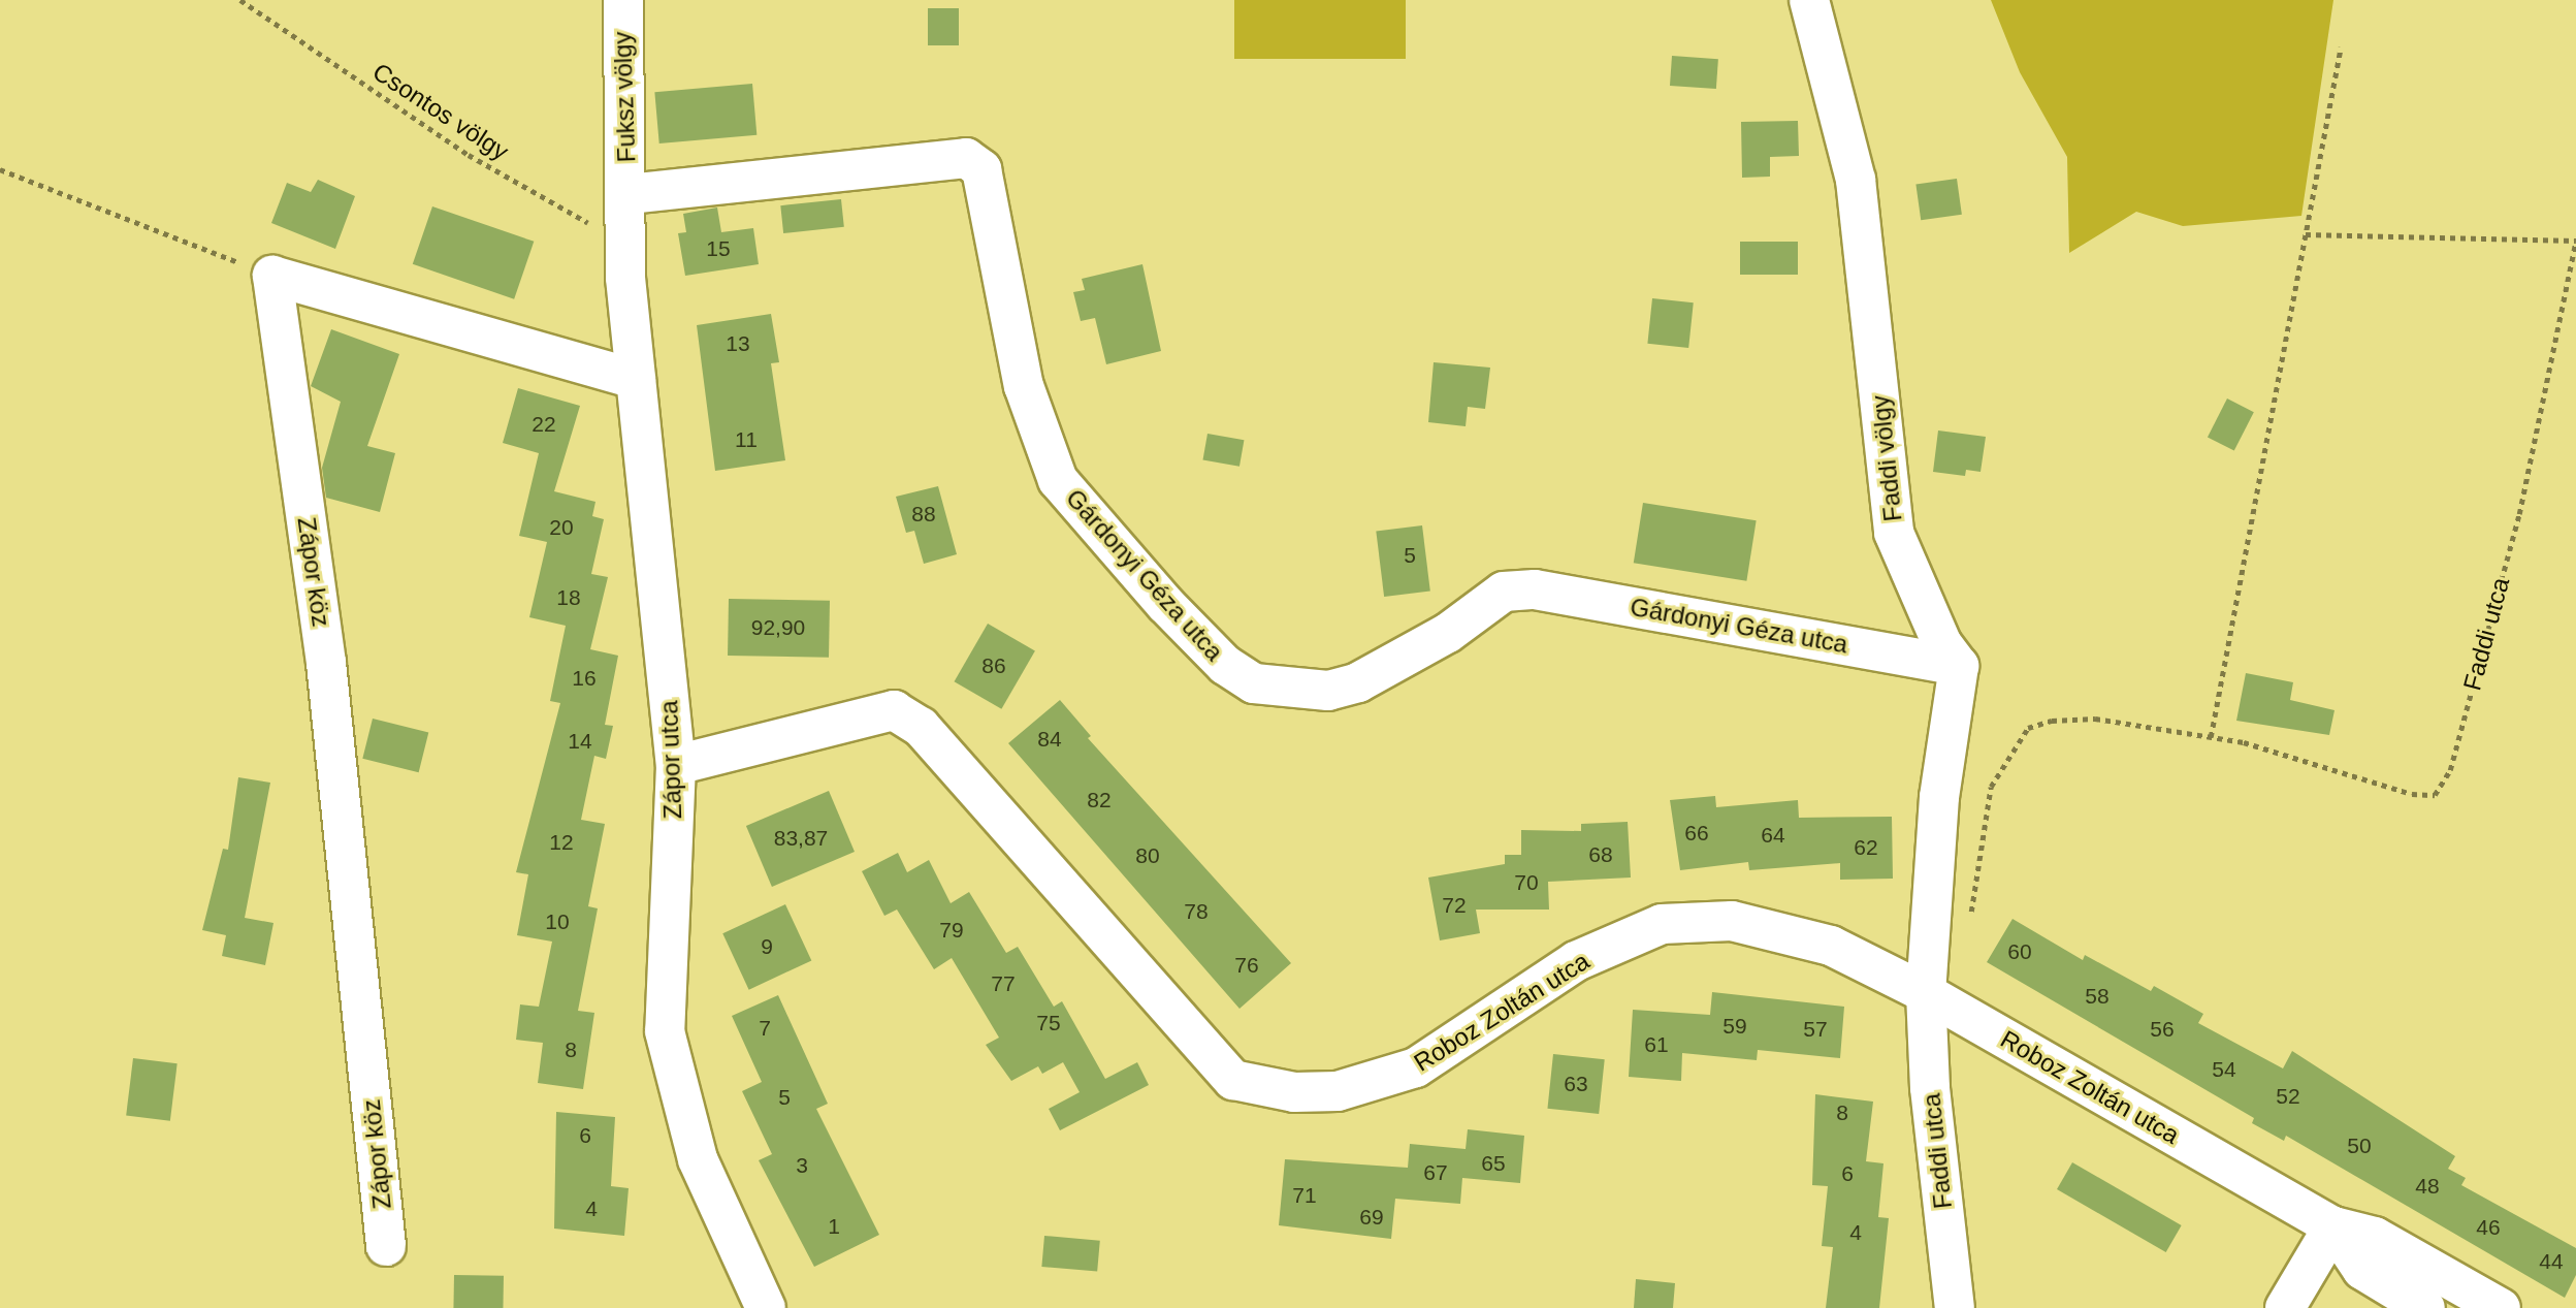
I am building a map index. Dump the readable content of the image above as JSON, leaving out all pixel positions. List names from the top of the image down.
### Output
{
  "streets": {
    "street": [
      "Fuksz völgy",
      "Faddi völgy",
      "Zápor köz",
      "Gárdonyi Géza utca",
      "Faddi utca",
      "Zápor utca",
      "Roboz Zoltán utca"
    ],
    "path": ["Csontos völgy"]
  },
  "crossings": [
    ["Fuksz völgy", "Gárdonyi Géza utca"],
    ["Fuksz völgy", "Zápor utca"],
    ["Csontos völgy", "Zápor utca"],
    ["Faddi völgy", "Gárdonyi Géza utca"],
    ["Gárdonyi Géza utca", "Zápor utca"],
    ["Faddi utca", "Roboz Zoltán utca"],
    ["Zápor utca", "Roboz Zoltán utca"]
  ],
  "house_numbers": [
    "15",
    "13",
    "22",
    "11",
    "88",
    "20",
    "5",
    "18",
    "92,90",
    "86",
    "16",
    "84",
    "14",
    "82",
    "66",
    "64",
    "83,87",
    "12",
    "62",
    "68",
    "80",
    "70",
    "72",
    "78",
    "10",
    "79",
    "9",
    "60",
    "76",
    "77",
    "58",
    "75",
    "59",
    "7",
    "57",
    "56",
    "61",
    "8",
    "54",
    "63",
    "52",
    "5",
    "8",
    "6",
    "50",
    "65",
    "3",
    "67",
    "6",
    "48",
    "71",
    "4",
    "69",
    "1",
    "46",
    "4",
    "44"
  ]
}
